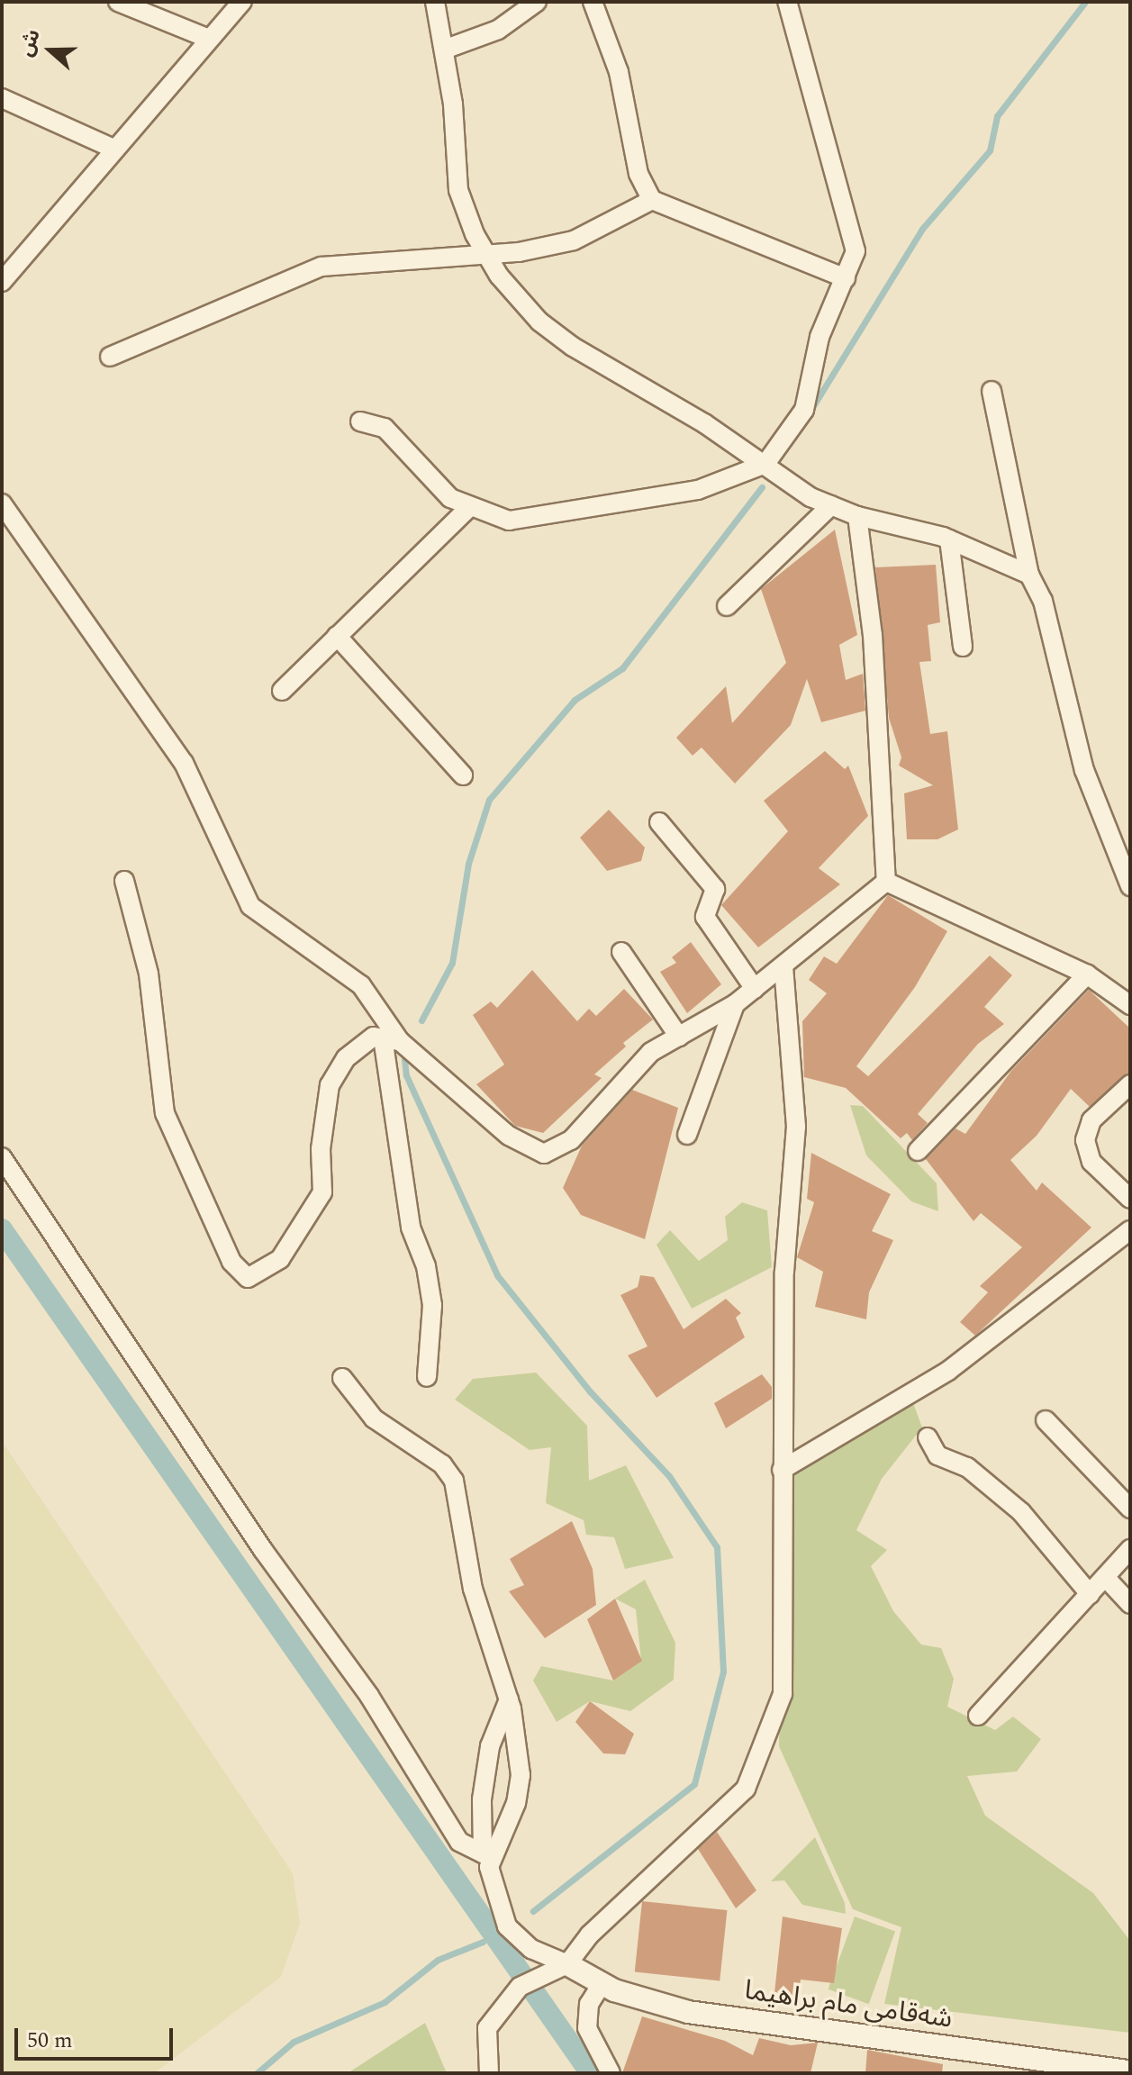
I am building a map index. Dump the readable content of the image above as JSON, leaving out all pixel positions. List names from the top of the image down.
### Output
{
  "streets": {
    "street": ["شەقامی مام براهیما"]
  },
  "scale_bar": "50 m",
  "north": "left"
}
